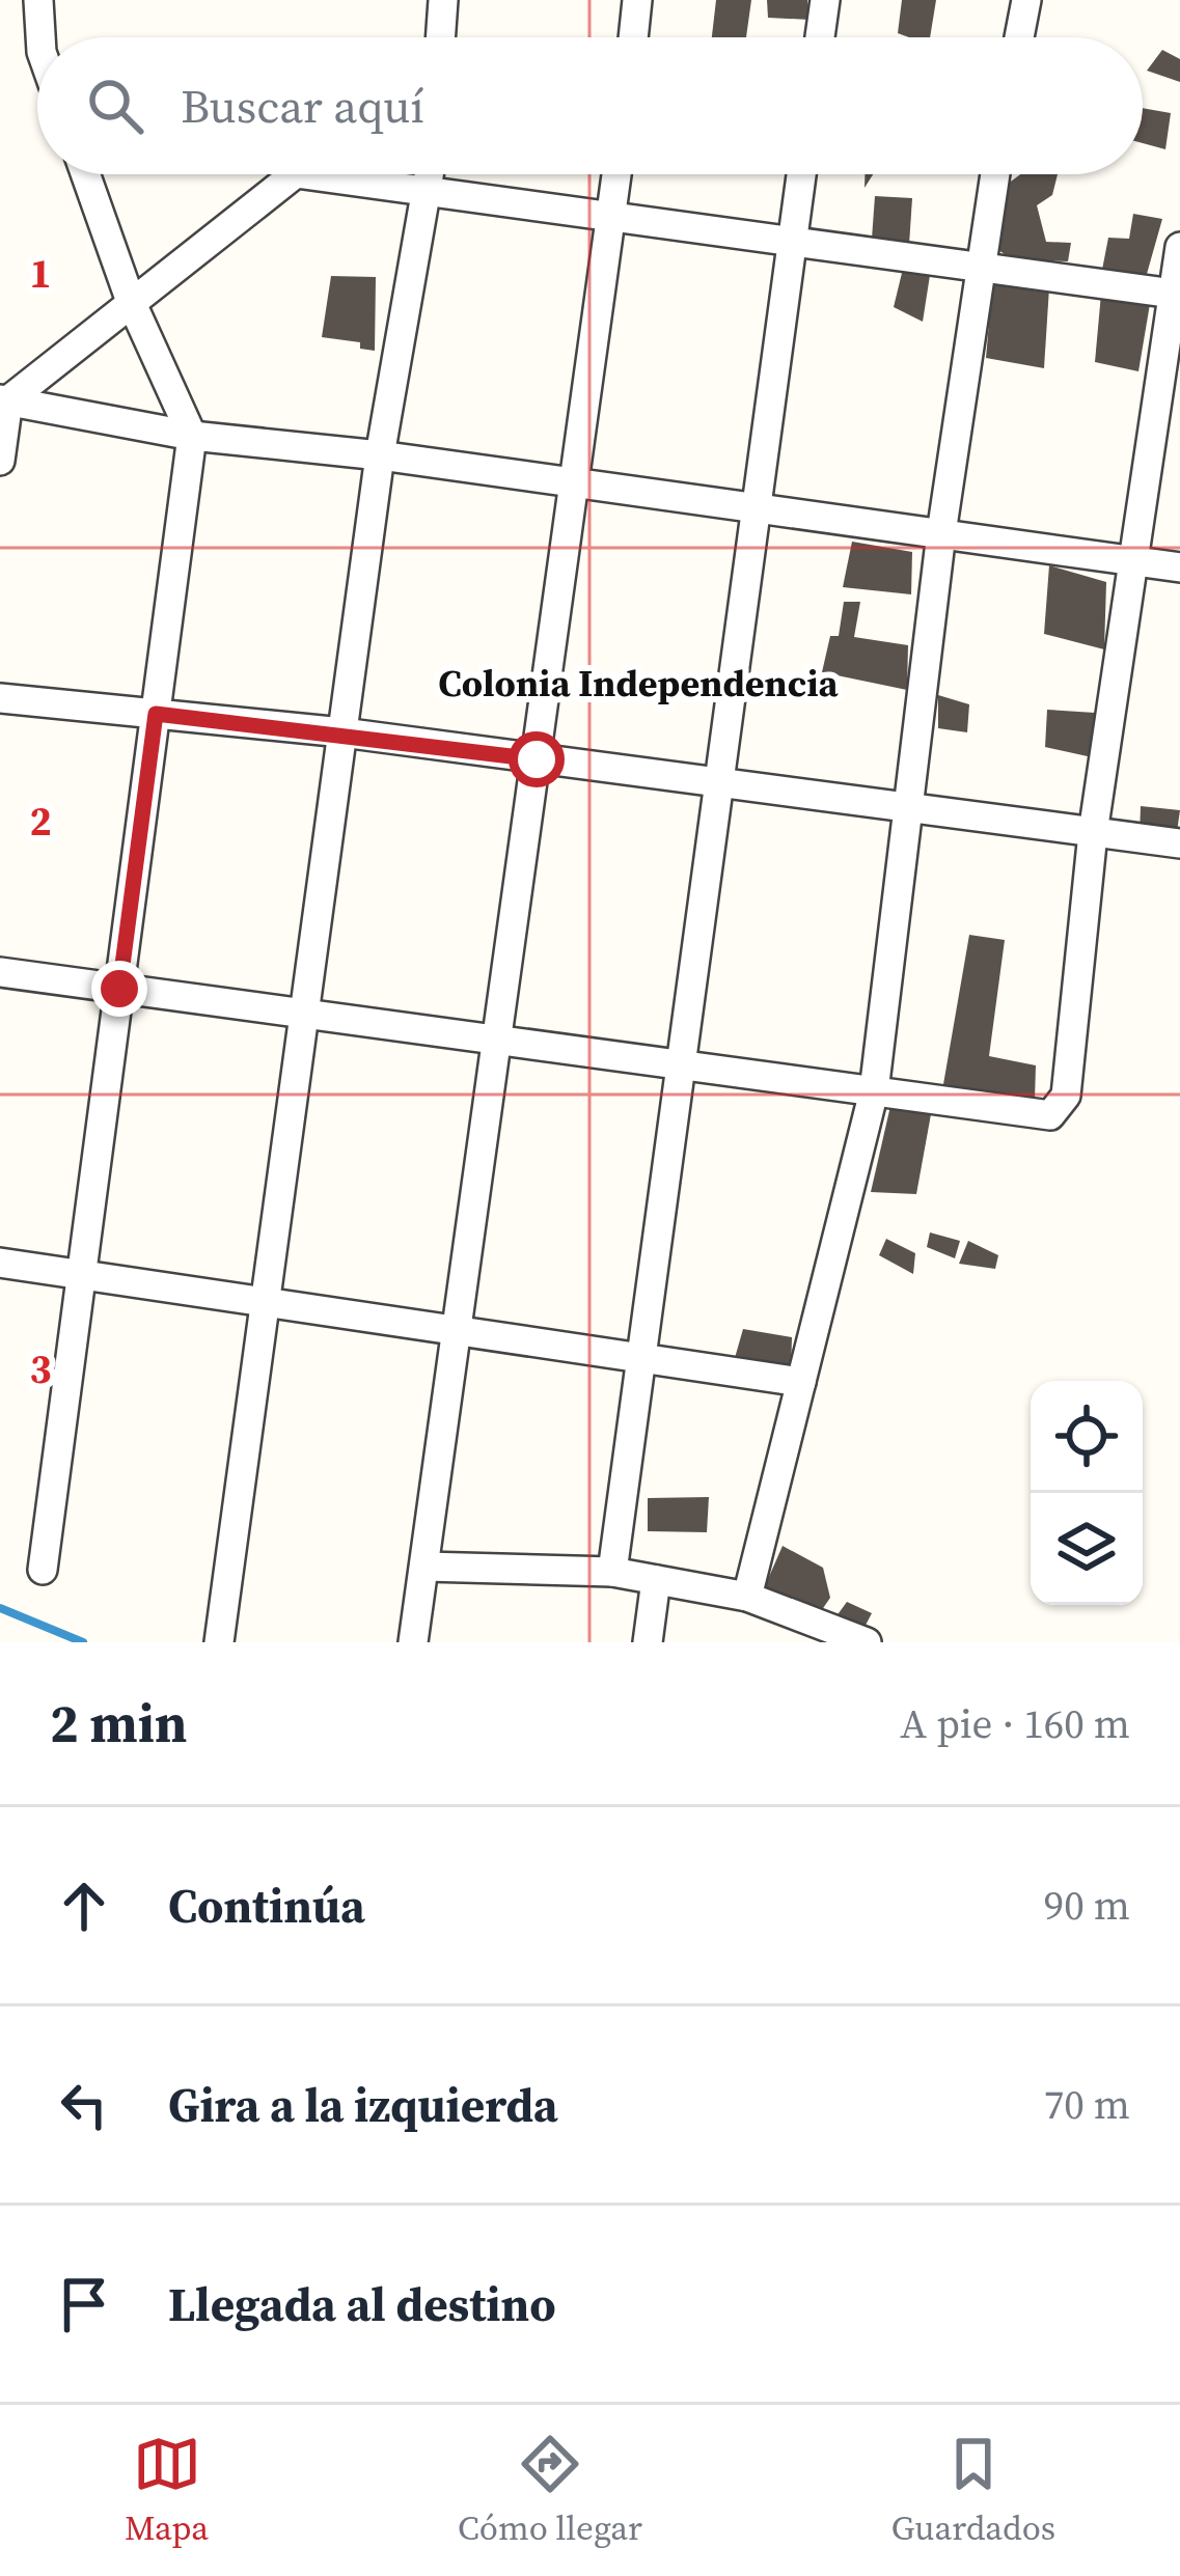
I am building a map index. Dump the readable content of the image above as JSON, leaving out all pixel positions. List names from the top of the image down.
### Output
{
  "districts": ["Colonia Independencia"],
  "page": {
    "search": "Buscar aquí",
    "heading": ["2 min", "A pie · 160 m"],
    "list": [
      ["Continúa", "90 m"],
      ["Gira a la izquierda", "70 m"],
      "Llegada al destino"
    ],
    "nav": ["Mapa", "Cómo llegar", "Guardados"]
  },
  "grid": {
    "rows": ["1", "2", "3"]
  }
}
